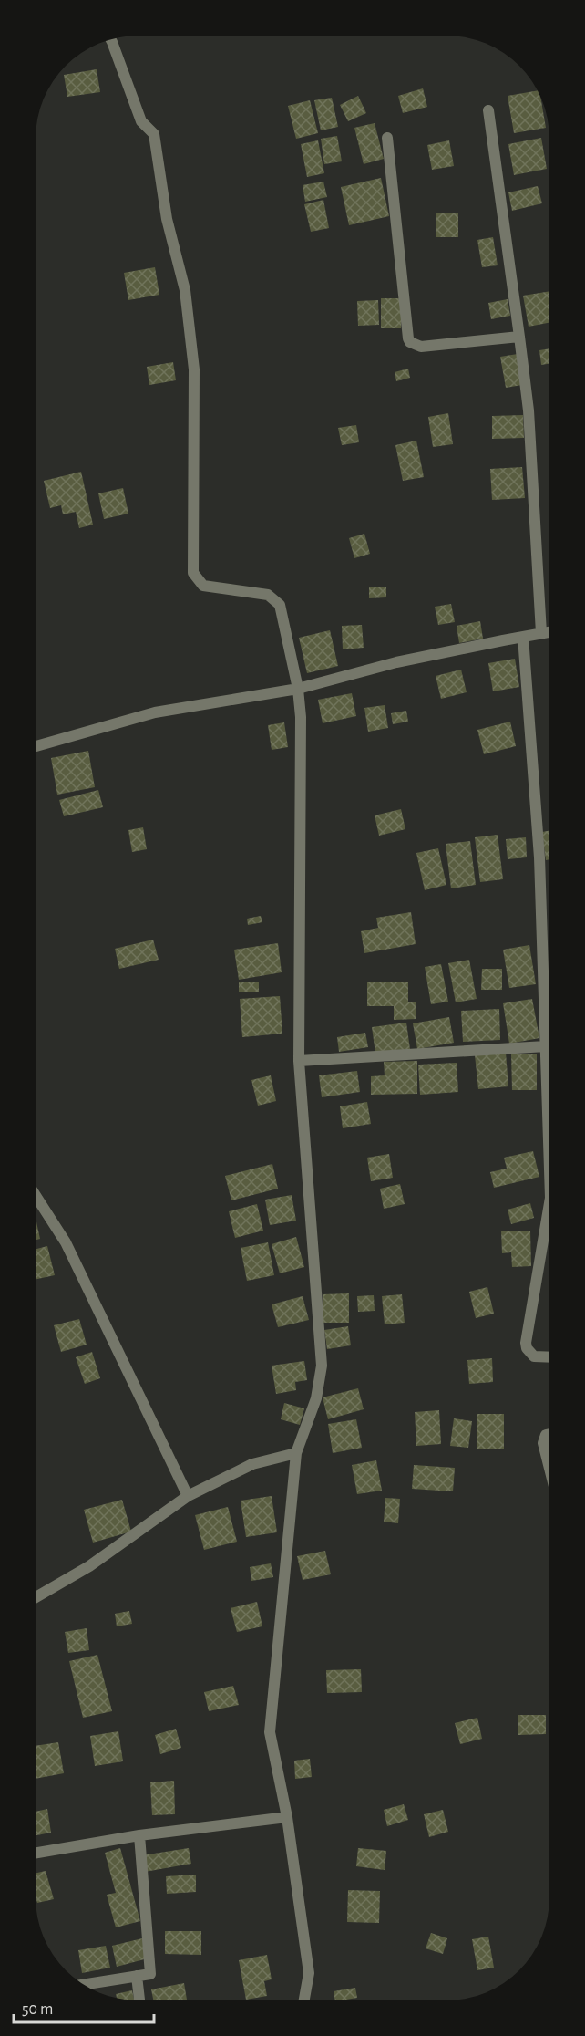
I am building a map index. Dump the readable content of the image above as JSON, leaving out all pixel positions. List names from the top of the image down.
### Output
{
  "scale_bar": "50 m"
}
